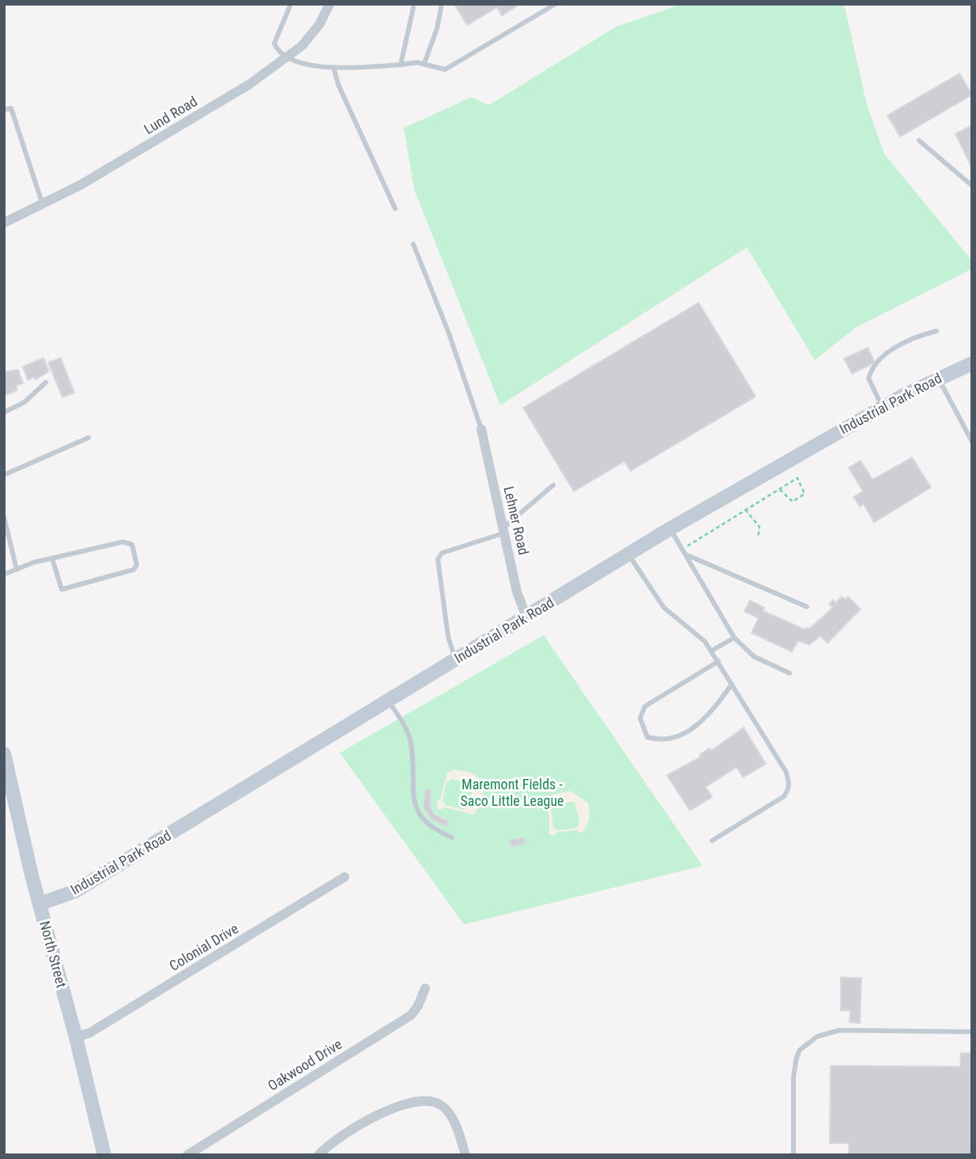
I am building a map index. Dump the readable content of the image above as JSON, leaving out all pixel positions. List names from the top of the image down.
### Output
{
  "streets": {
    "main road": ["Industrial Park Road", "North Street"],
    "street": [
      "Lund Road",
      "Lehner Road",
      "Colonial Drive",
      "Oakwood Drive"
    ]
  },
  "crossings": [
    ["Industrial Park Road", "Lehner Road"],
    ["Industrial Park Road", "North Street"],
    ["Colonial Drive", "North Street"]
  ],
  "parks": ["Maremont Fields - Saco Little League"]
}
